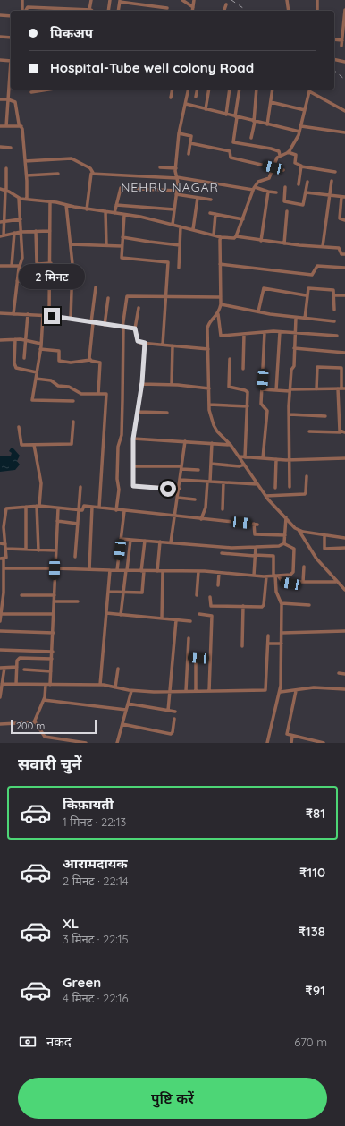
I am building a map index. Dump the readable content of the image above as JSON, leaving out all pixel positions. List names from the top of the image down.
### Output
{
  "districts": ["NEHRU NAGAR"],
  "scale_bar": "200 m",
  "page": {
    "banner": ["पिकअप", "Hospital-Tube well colony Road"],
    "bubble": "2 मिनट",
    "scale": "200 m",
    "heading": "सवारी चुनें",
    "list": [
      {
        "name": "किफ़ायती",
        "note": "1 मिनट · 22:13",
        "value": "₹81"
      },
      {
        "name": "आरामदायक",
        "note": "2 मिनट · 22:14",
        "value": "₹110"
      },
      {
        "name": "XL",
        "note": "3 मिनट · 22:15",
        "value": "₹138"
      },
      {
        "name": "Green",
        "note": "4 मिनट · 22:16",
        "value": "₹91"
      }
    ],
    "pay": ["नकद", "670 m"],
    "buttons": "पुष्टि करें"
  }
}
